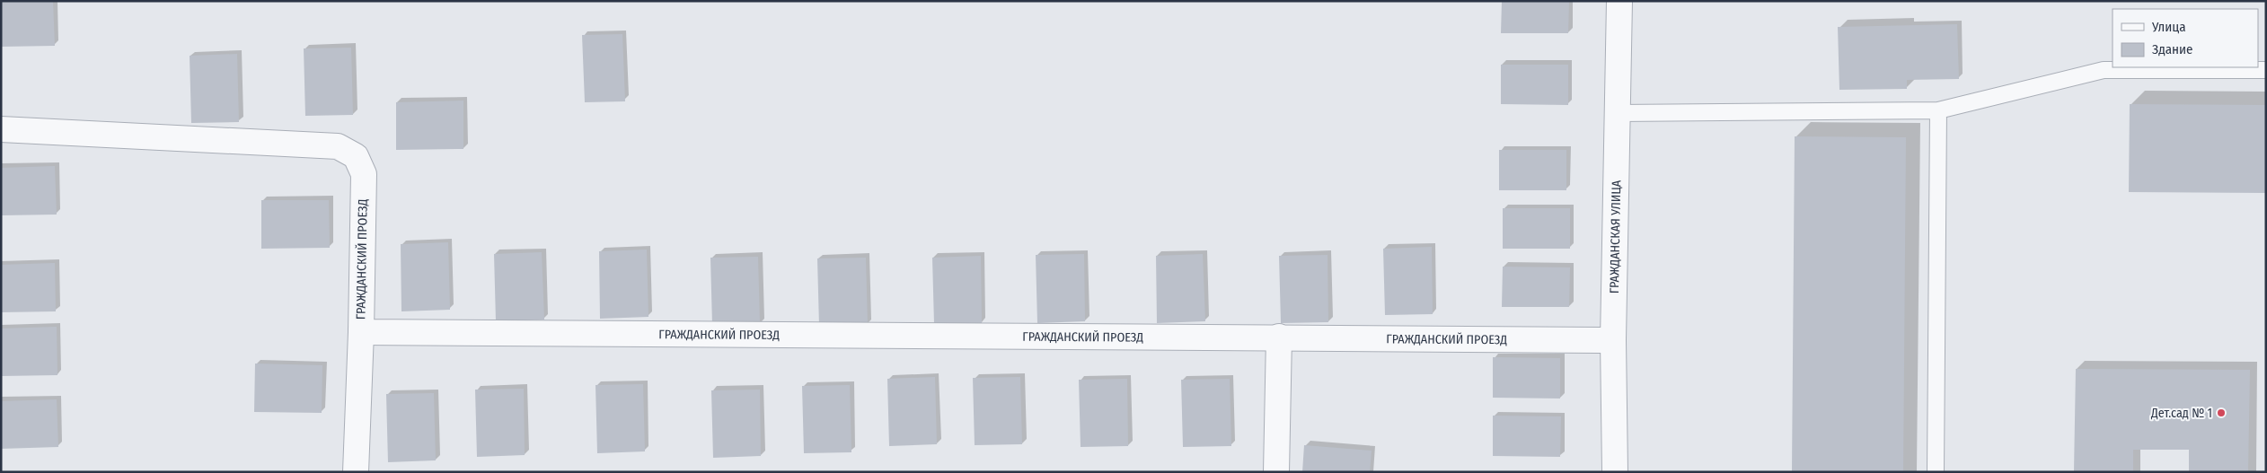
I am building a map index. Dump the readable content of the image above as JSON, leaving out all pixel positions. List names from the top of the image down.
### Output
{
  "streets": {
    "street": ["ГРАЖДАНСКАЯ УЛИЦА", "ГРАЖДАНСКИЙ ПРОЕЗД"]
  },
  "crossings": [
    ["ГРАЖДАНСКАЯ УЛИЦА", "ГРАЖДАНСКИЙ ПРОЕЗД"]
  ],
  "places": ["Дет.сад № 1"],
  "legend": ["Улица", "Здание"]
}
